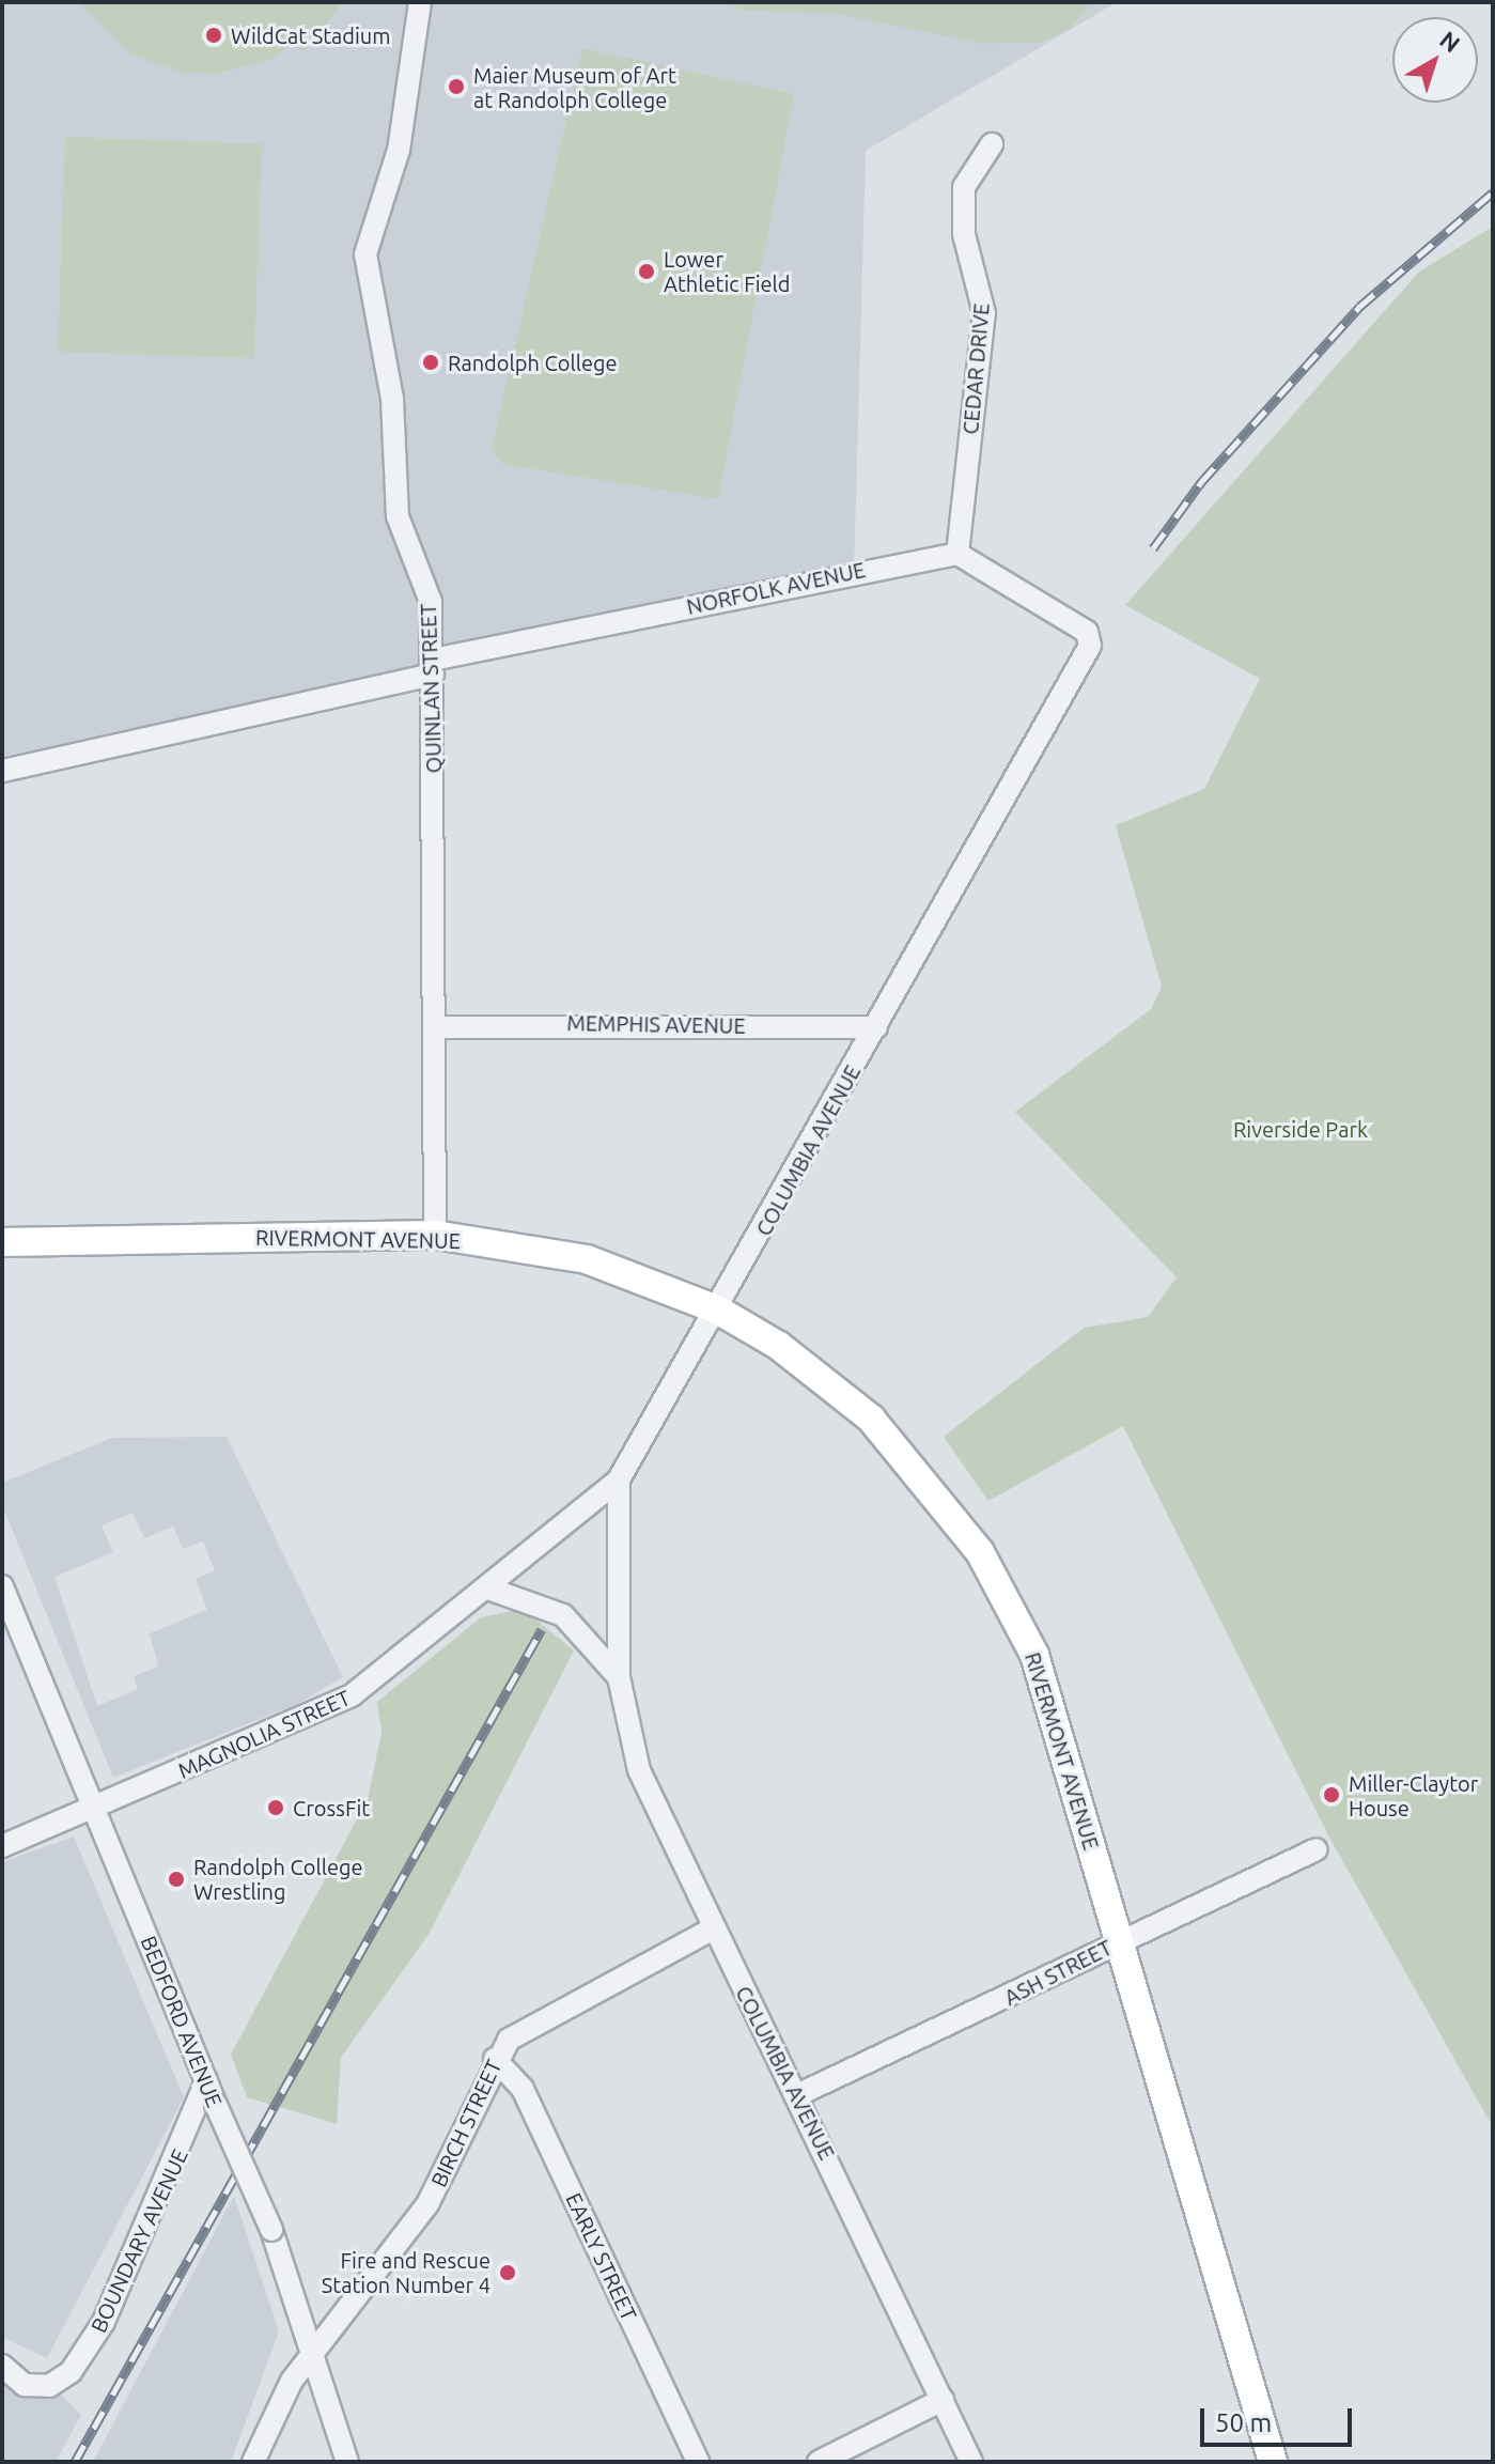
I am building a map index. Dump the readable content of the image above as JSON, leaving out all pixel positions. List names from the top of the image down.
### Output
{
  "streets": {
    "main road": ["RIVERMONT AVENUE"],
    "street": [
      "CEDAR DRIVE",
      "NORFOLK AVENUE",
      "QUINLAN STREET",
      "MEMPHIS AVENUE",
      "COLUMBIA AVENUE",
      "MAGNOLIA STREET",
      "ASH STREET",
      "BEDFORD AVENUE",
      "BIRCH STREET",
      "BOUNDARY AVENUE",
      "EARLY STREET"
    ]
  },
  "crossings": [
    ["CEDAR DRIVE", "NORFOLK AVENUE"],
    ["CEDAR DRIVE", "COLUMBIA AVENUE"],
    ["NORFOLK AVENUE", "QUINLAN STREET"],
    ["NORFOLK AVENUE", "COLUMBIA AVENUE"],
    ["QUINLAN STREET", "MEMPHIS AVENUE"],
    ["QUINLAN STREET", "RIVERMONT AVENUE"],
    ["MEMPHIS AVENUE", "COLUMBIA AVENUE"],
    ["COLUMBIA AVENUE", "RIVERMONT AVENUE"],
    ["COLUMBIA AVENUE", "MAGNOLIA STREET"],
    ["COLUMBIA AVENUE", "ASH STREET"],
    ["COLUMBIA AVENUE", "BIRCH STREET"],
    ["RIVERMONT AVENUE", "ASH STREET"],
    ["MAGNOLIA STREET", "BEDFORD AVENUE"],
    ["BEDFORD AVENUE", "BIRCH STREET"],
    ["BEDFORD AVENUE", "BOUNDARY AVENUE"],
    ["BIRCH STREET", "EARLY STREET"]
  ],
  "parks": ["Riverside Park"],
  "places": [
    "WildCat Stadium",
    "Maier Museum of Art at Randolph College",
    "Lower Athletic Field",
    "Randolph College",
    "Miller-Claytor House",
    "CrossFit",
    "Randolph College Wrestling",
    "Fire and Rescue Station Number 4"
  ],
  "scale_bar": "50 m",
  "north": "top right"
}
